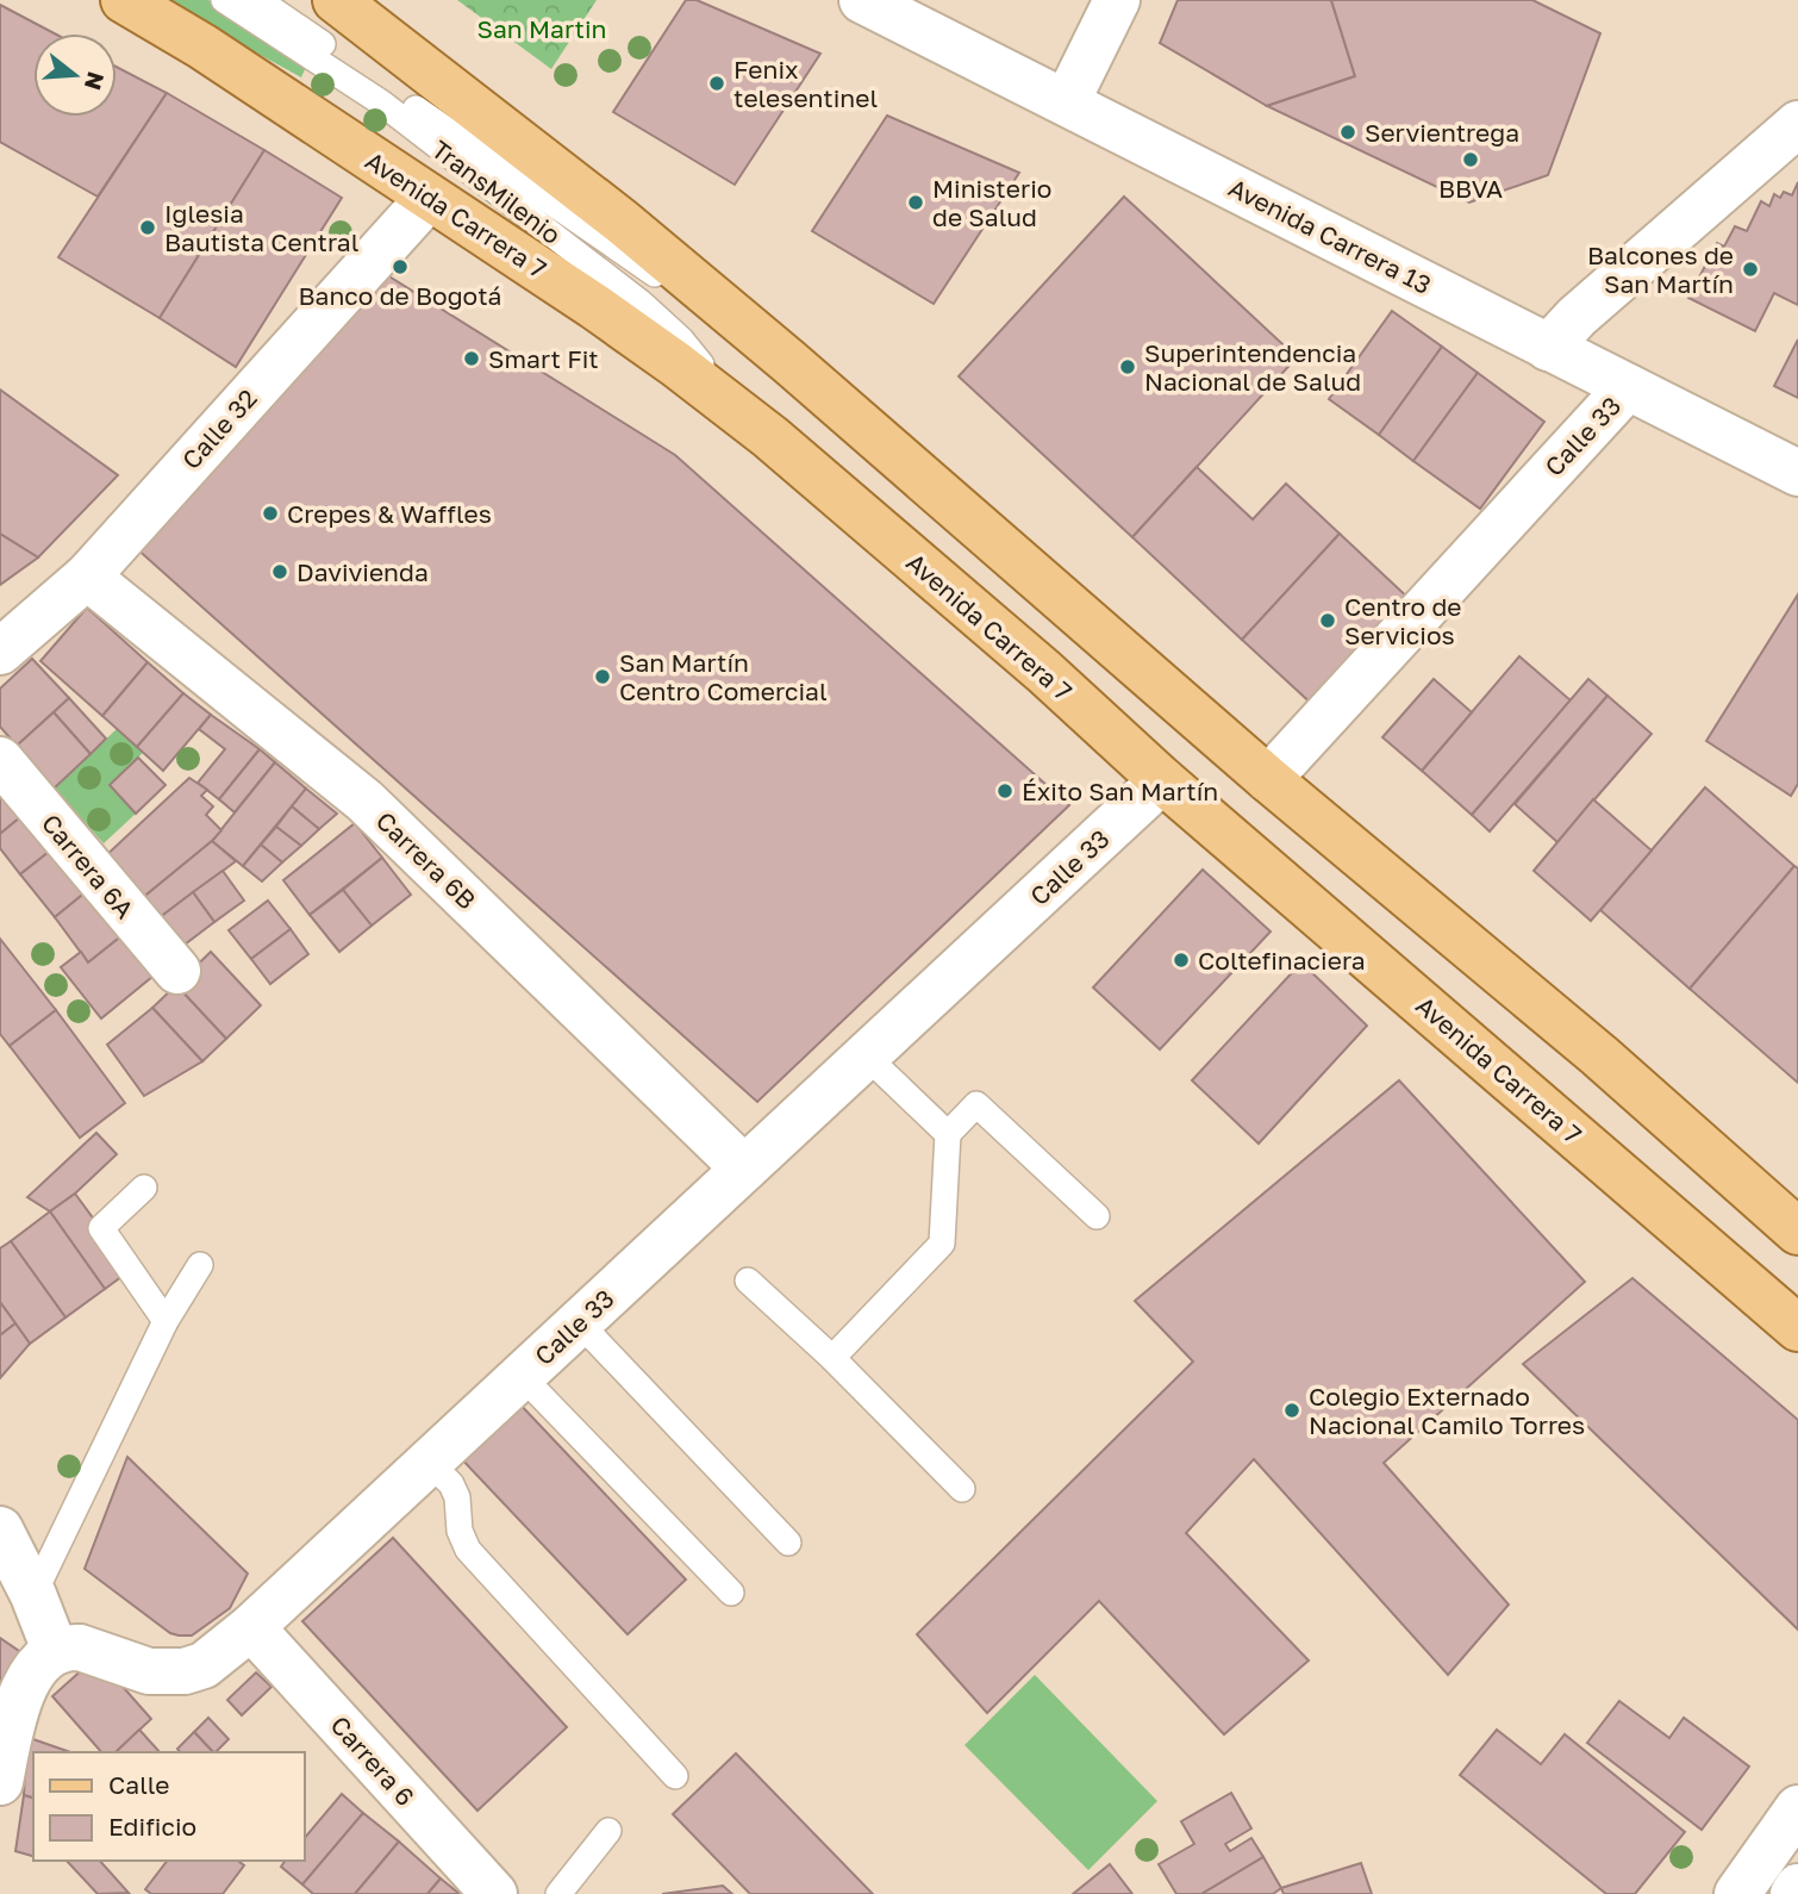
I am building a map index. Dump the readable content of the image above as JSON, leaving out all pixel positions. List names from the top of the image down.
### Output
{
  "streets": {
    "main road": ["Avenida Carrera 7"],
    "street": [
      "Avenida Carrera 13",
      "Calle 32",
      "Calle 33",
      "Carrera 6B",
      "Carrera 6A",
      "Carrera 6"
    ],
    "lane": ["TransMilenio"]
  },
  "crossings": [
    ["TransMilenio", "Avenida Carrera 7"],
    ["Avenida Carrera 7", "Calle 32"],
    ["Avenida Carrera 7", "Calle 33"],
    ["Avenida Carrera 13", "Calle 33"],
    ["Calle 32", "Carrera 6B"],
    ["Calle 33", "Carrera 6B"],
    ["Calle 33", "Carrera 6"]
  ],
  "parks": ["San Martin"],
  "places": [
    "Fenix telesentinel",
    "Servientrega",
    "BBVA",
    "Ministerio de Salud",
    "Iglesia Bautista Central",
    "Banco de Bogotá",
    "Balcones de San Martín",
    "Smart Fit",
    "Superintendencia Nacional de Salud",
    "Crepes & Waffles",
    "Davivienda",
    "Centro de Servicios",
    "San Martín Centro Comercial",
    "Éxito San Martín",
    "Coltefinaciera",
    "Colegio Externado Nacional Camilo Torres"
  ],
  "legend": ["Calle", "Edificio"],
  "north": "right"
}
